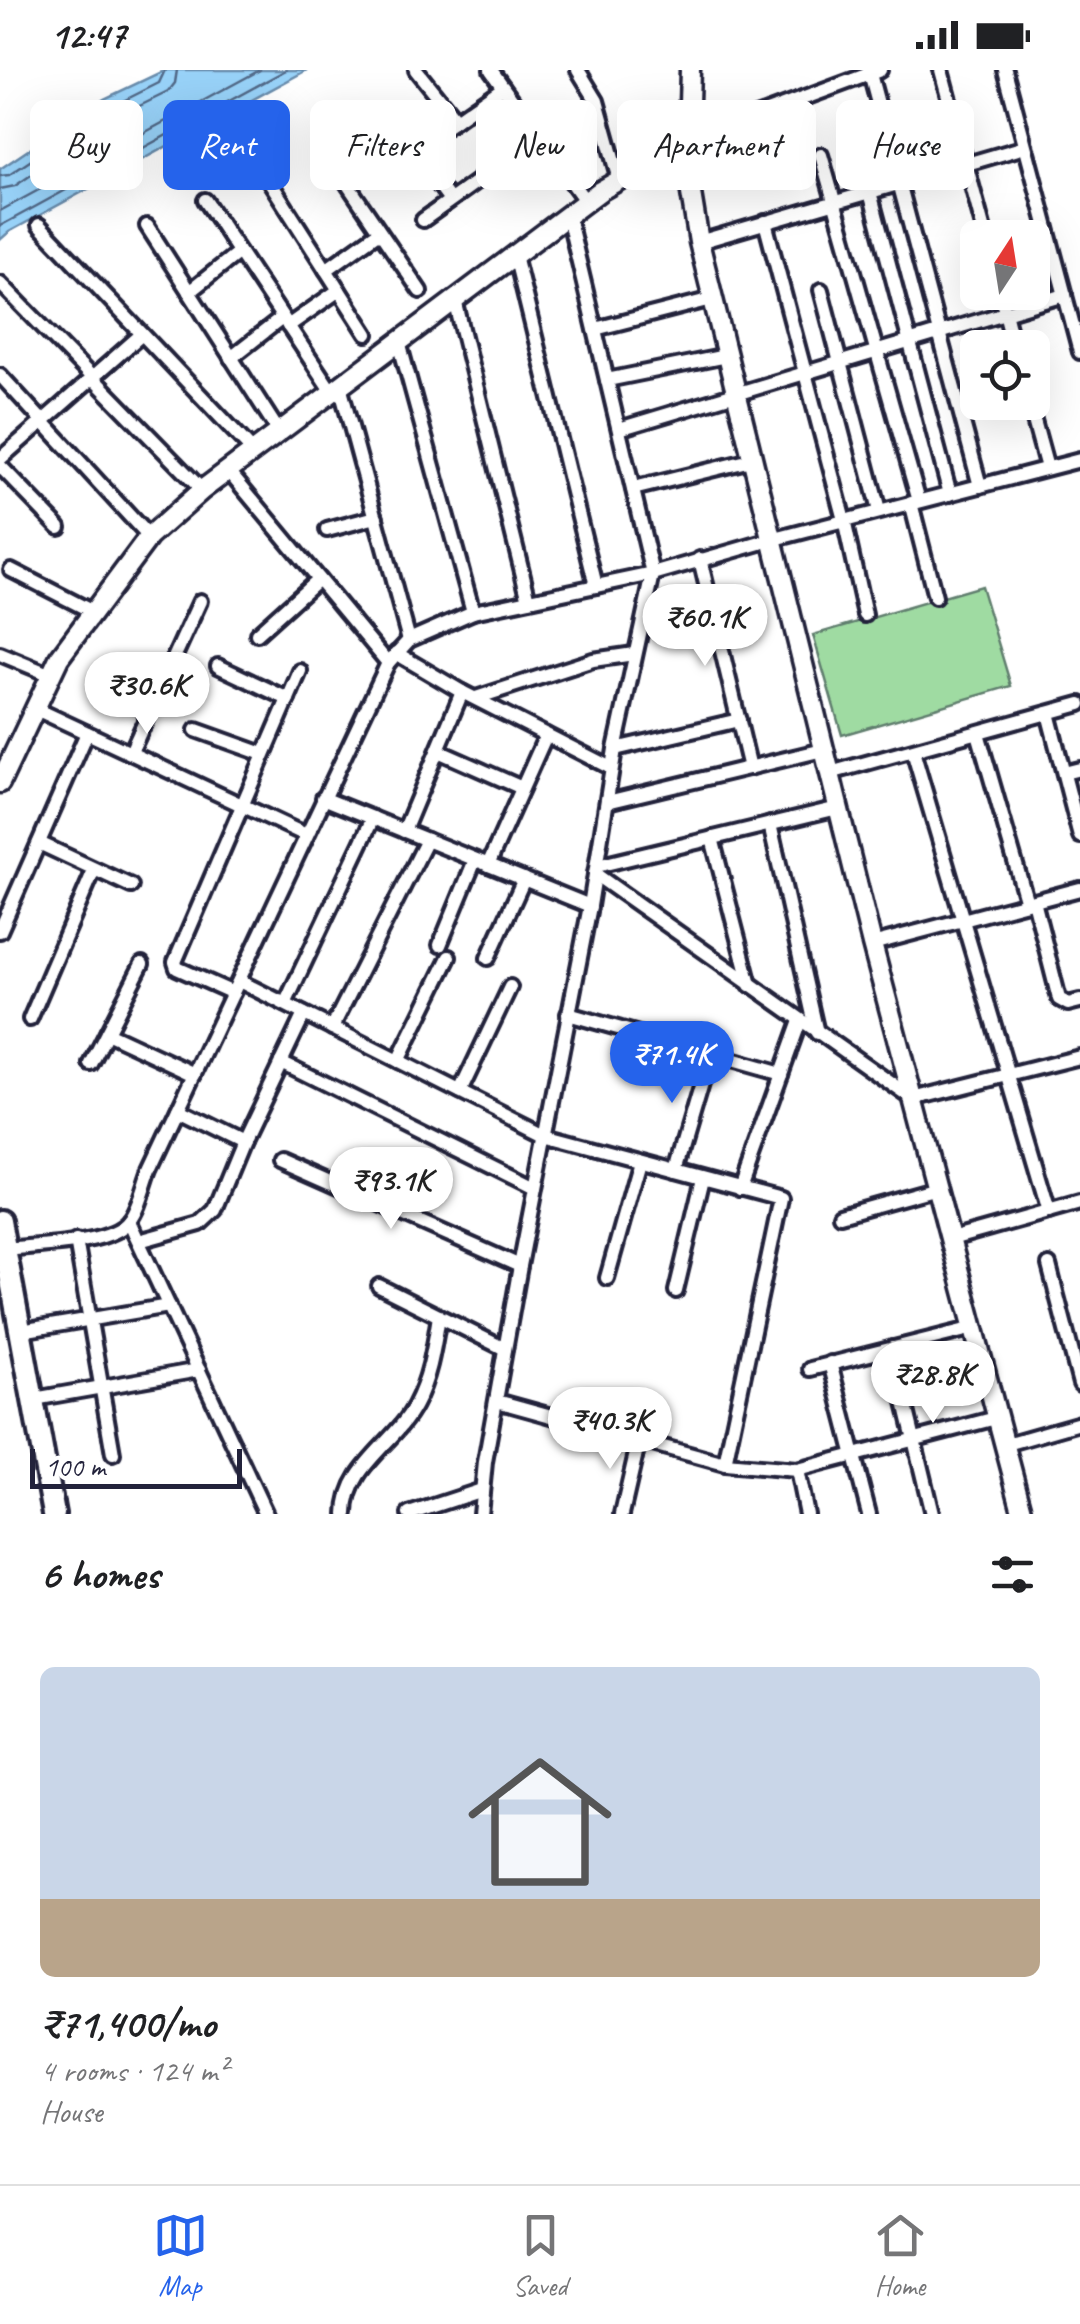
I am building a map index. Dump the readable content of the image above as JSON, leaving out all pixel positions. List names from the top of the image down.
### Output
{
  "scale_bar": "100 m",
  "north": "top",
  "page": {
    "status": "12:47",
    "chip": [
      "Buy",
      "Rent",
      "Filters",
      "New",
      "Apartment",
      "House"
    ],
    "price": [
      "₹60.1K",
      "₹30.6K",
      "₹71.4K",
      "₹93.1K",
      "₹28.8K",
      "₹40.3K"
    ],
    "scale": "100 m",
    "heading": "6 homes",
    "list": [
      {
        "name": "₹71,400/mo",
        "note": "4 rooms · 124 m² · House"
      }
    ],
    "tabs": ["Map", "Saved", "Home"]
  }
}
